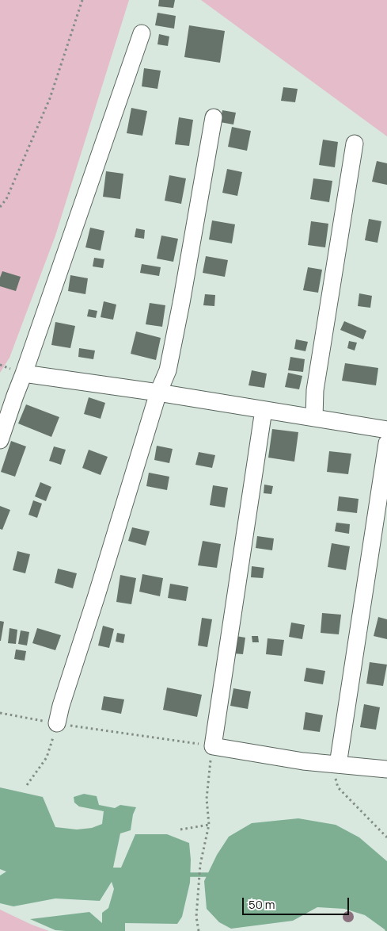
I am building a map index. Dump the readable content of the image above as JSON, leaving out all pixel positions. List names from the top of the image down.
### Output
{
  "scale_bar": "50 m"
}
